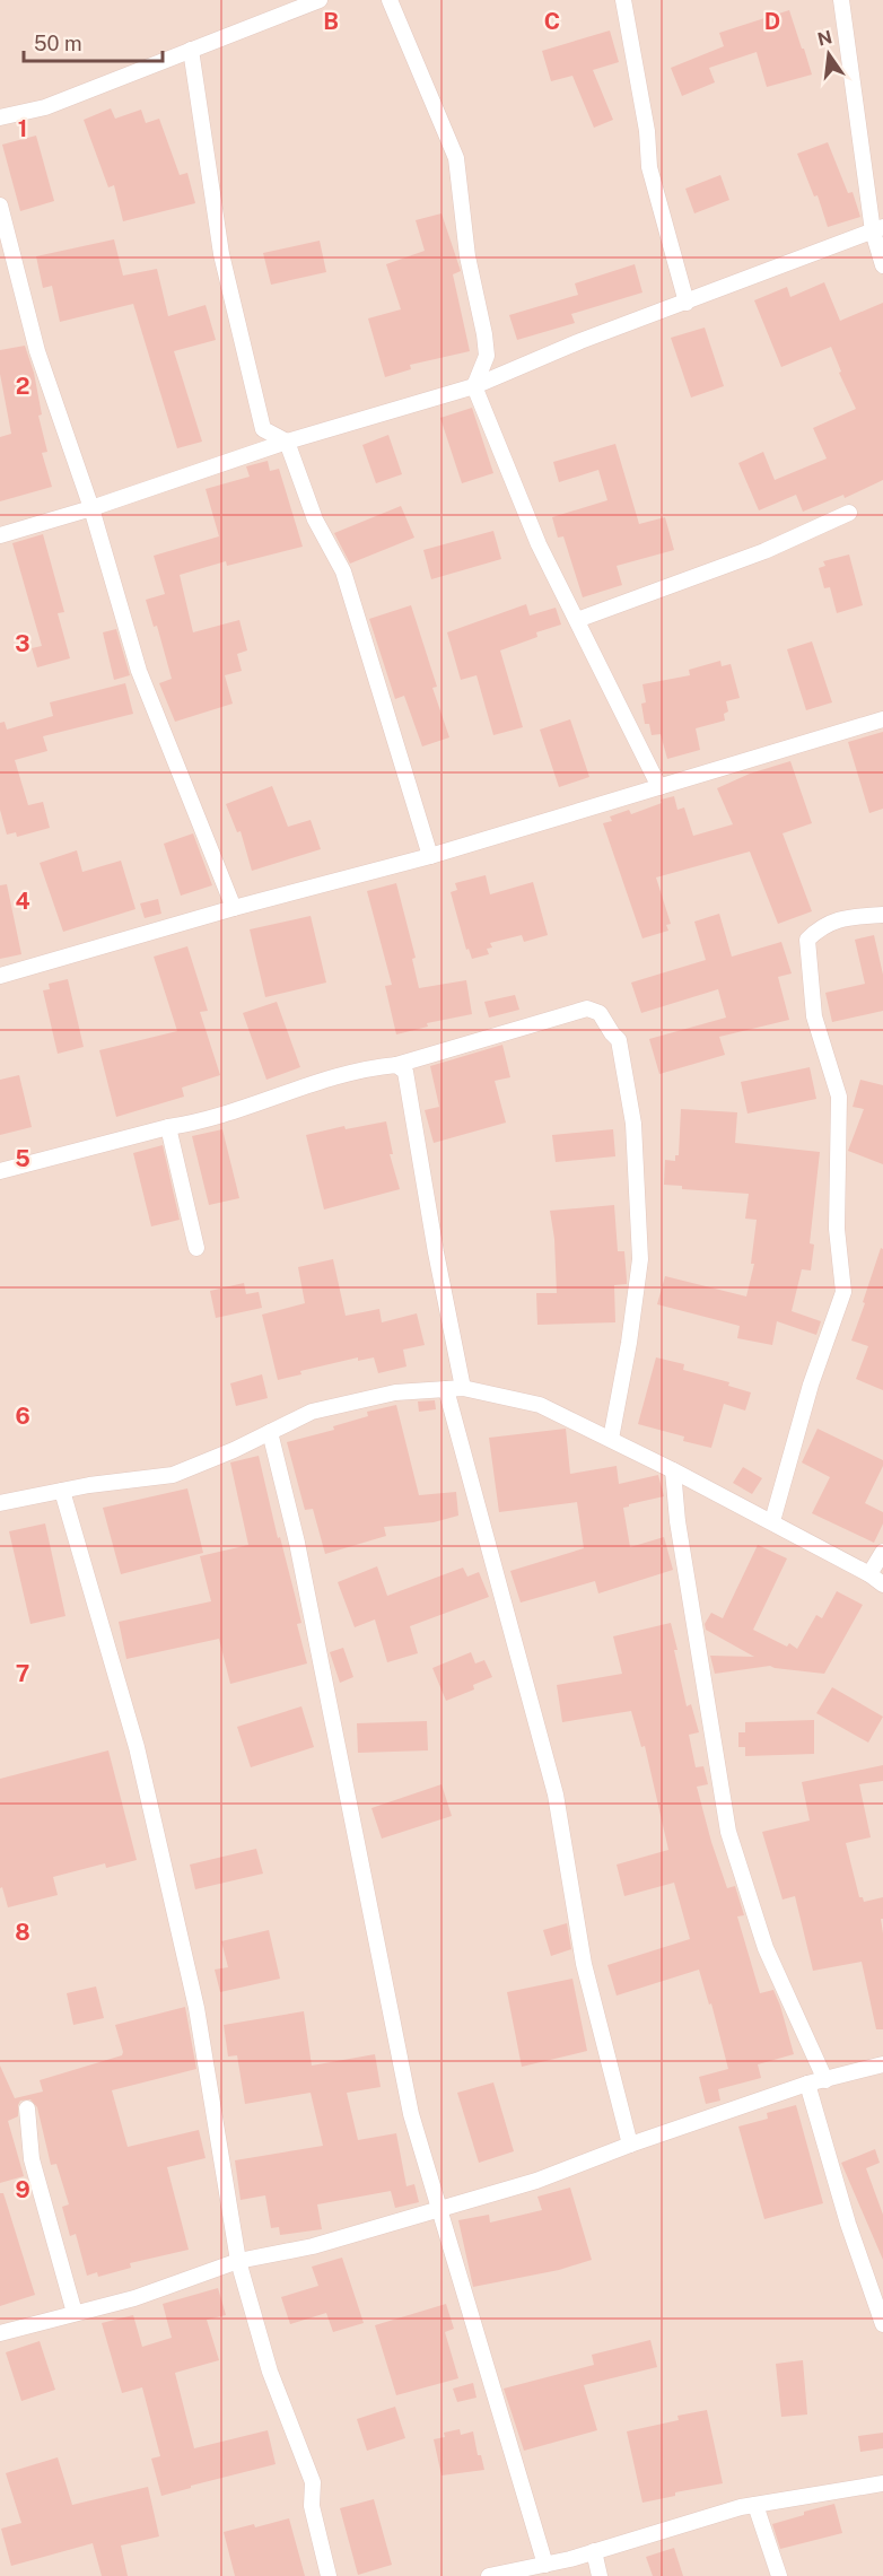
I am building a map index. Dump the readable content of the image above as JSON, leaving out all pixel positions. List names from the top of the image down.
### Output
{
  "scale_bar": "50 m",
  "north": "top",
  "grid": {
    "columns": ["B", "C", "D"],
    "rows": [
      "1",
      "2",
      "3",
      "4",
      "5",
      "6",
      "7",
      "8",
      "9"
    ]
  }
}
